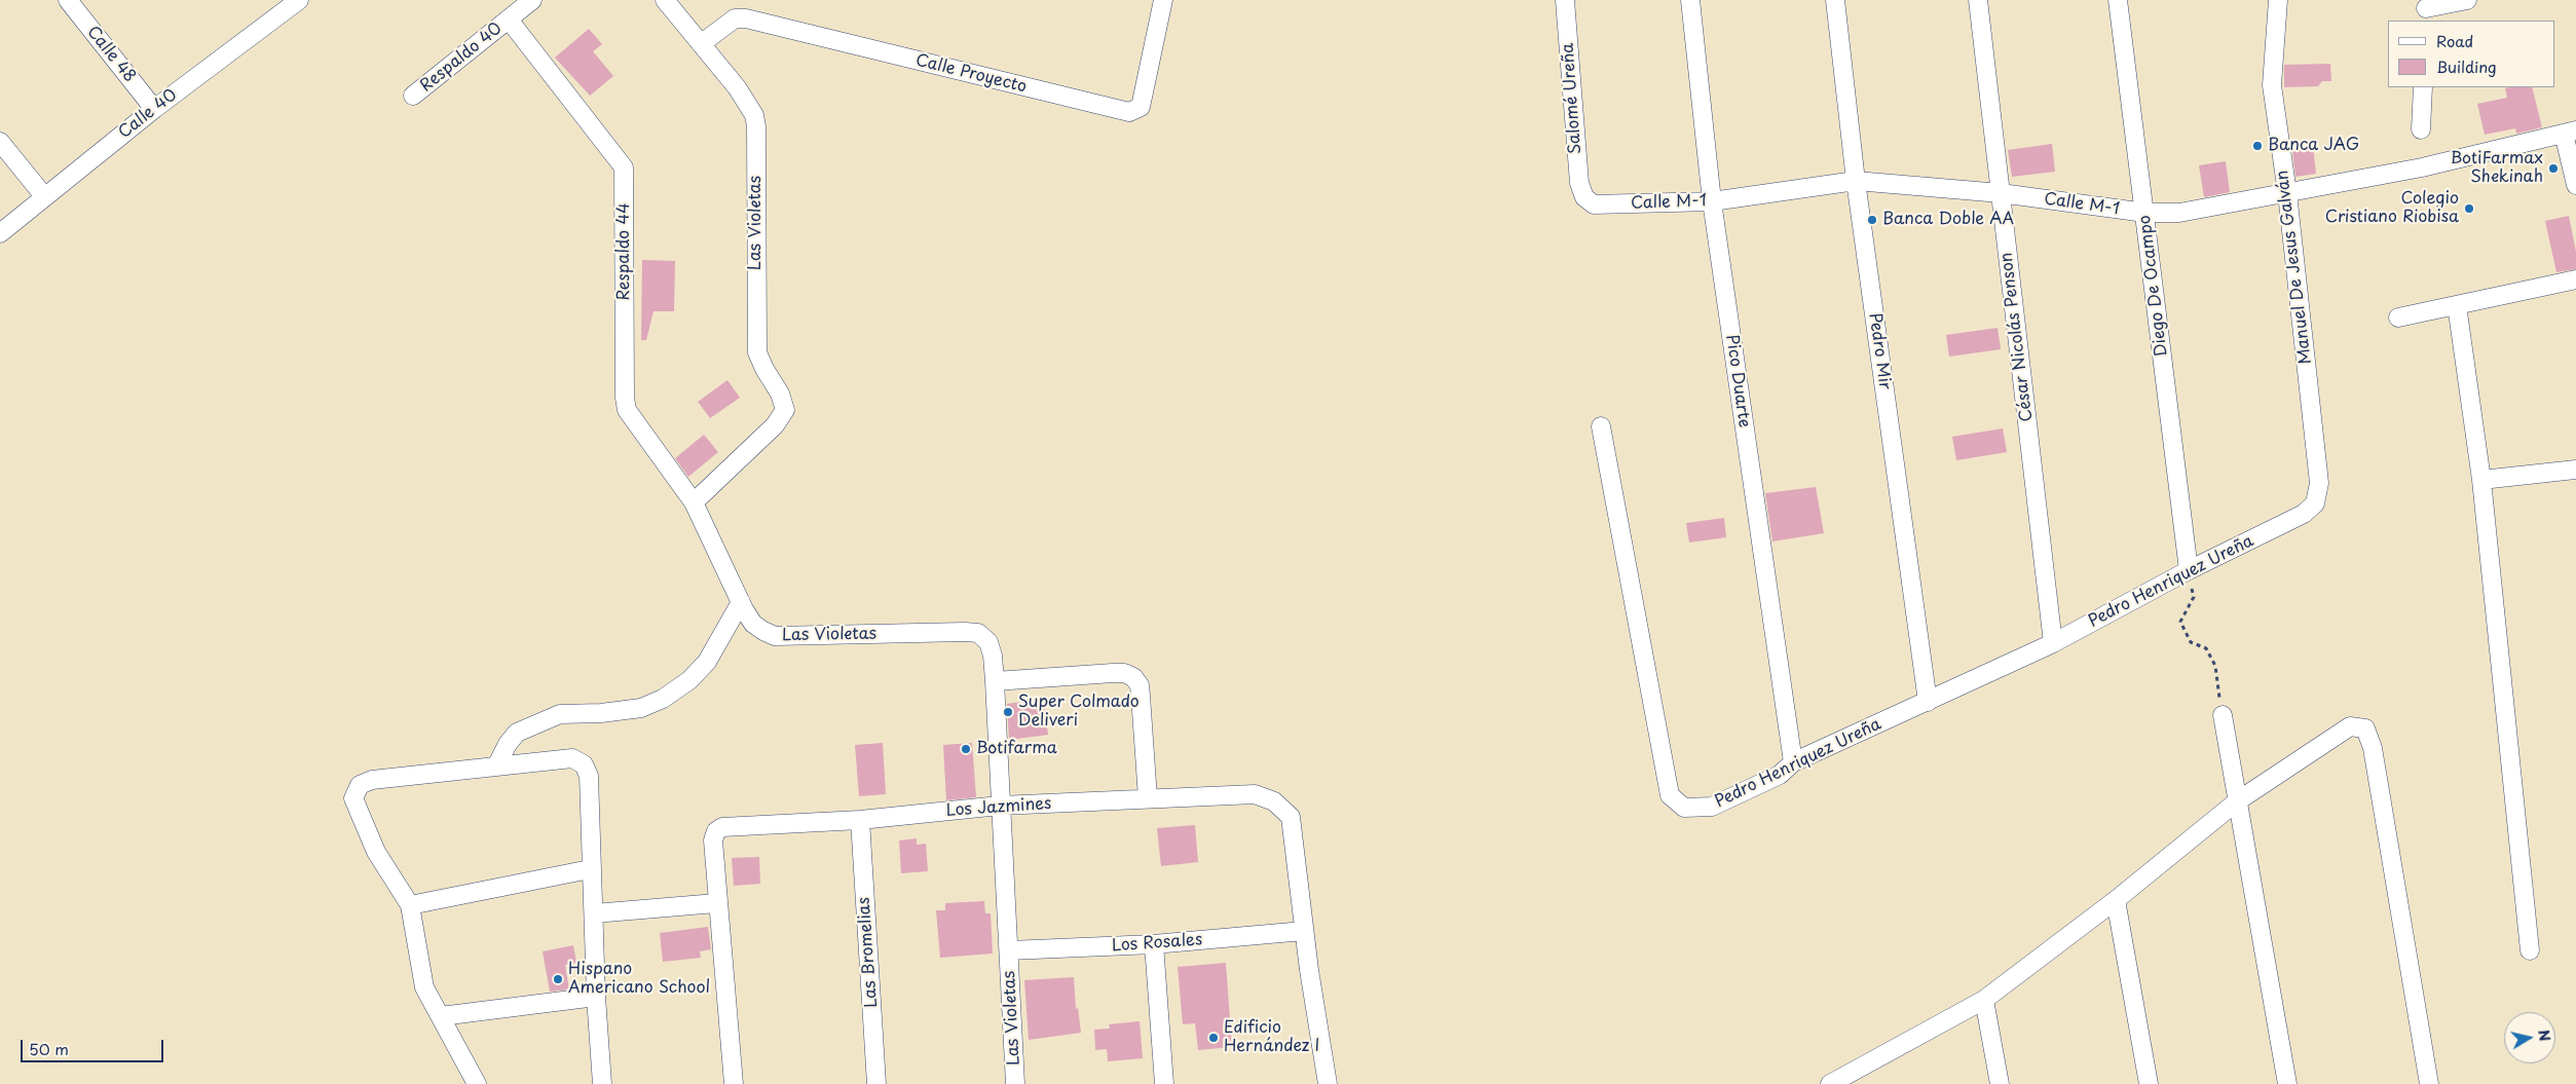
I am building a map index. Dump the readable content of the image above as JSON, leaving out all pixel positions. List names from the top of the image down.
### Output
{
  "streets": {
    "street": [
      "Calle 48",
      "Respaldo 40",
      "Calle Proyecto",
      "Salomé Ureña",
      "Calle 40",
      "Calle M-1",
      "Las Violetas",
      "Respaldo 44",
      "Manuel De Jesus Galván",
      "Diego De Ocampo",
      "César Nicolás Penson",
      "Pedro Mir",
      "Pico Duarte",
      "Pedro Henriquez Ureña",
      "Los Jazmines",
      "Los Rosales",
      "Las Bromelias"
    ]
  },
  "crossings": [
    ["Calle 48", "Calle 40"],
    ["Respaldo 40", "Respaldo 44"],
    ["Calle Proyecto", "Las Violetas"],
    ["Salomé Ureña", "Calle M-1"],
    ["Calle M-1", "Manuel De Jesus Galván"],
    ["Calle M-1", "Diego De Ocampo"],
    ["Calle M-1", "César Nicolás Penson"],
    ["Calle M-1", "Pedro Mir"],
    ["Calle M-1", "Pico Duarte"],
    ["Las Violetas", "Respaldo 44"],
    ["Las Violetas", "Los Jazmines"],
    ["Las Violetas", "Los Rosales"],
    ["Manuel De Jesus Galván", "Pedro Henriquez Ureña"],
    ["Diego De Ocampo", "Pedro Henriquez Ureña"],
    ["César Nicolás Penson", "Pedro Henriquez Ureña"],
    ["Pedro Mir", "Pedro Henriquez Ureña"],
    ["Pico Duarte", "Pedro Henriquez Ureña"],
    ["Los Jazmines", "Los Rosales"],
    ["Los Jazmines", "Las Bromelias"]
  ],
  "places": [
    "Banca JAG",
    "BotiFarmax Shekinah",
    "Colegio Cristiano Riobisa",
    "Banca Doble AA",
    "Super Colmado Deliveri",
    "Botifarma",
    "Hispano Americano School",
    "Edificio Hernández I"
  ],
  "legend": ["Road", "Building"],
  "scale_bar": "50 m",
  "north": "right"
}
